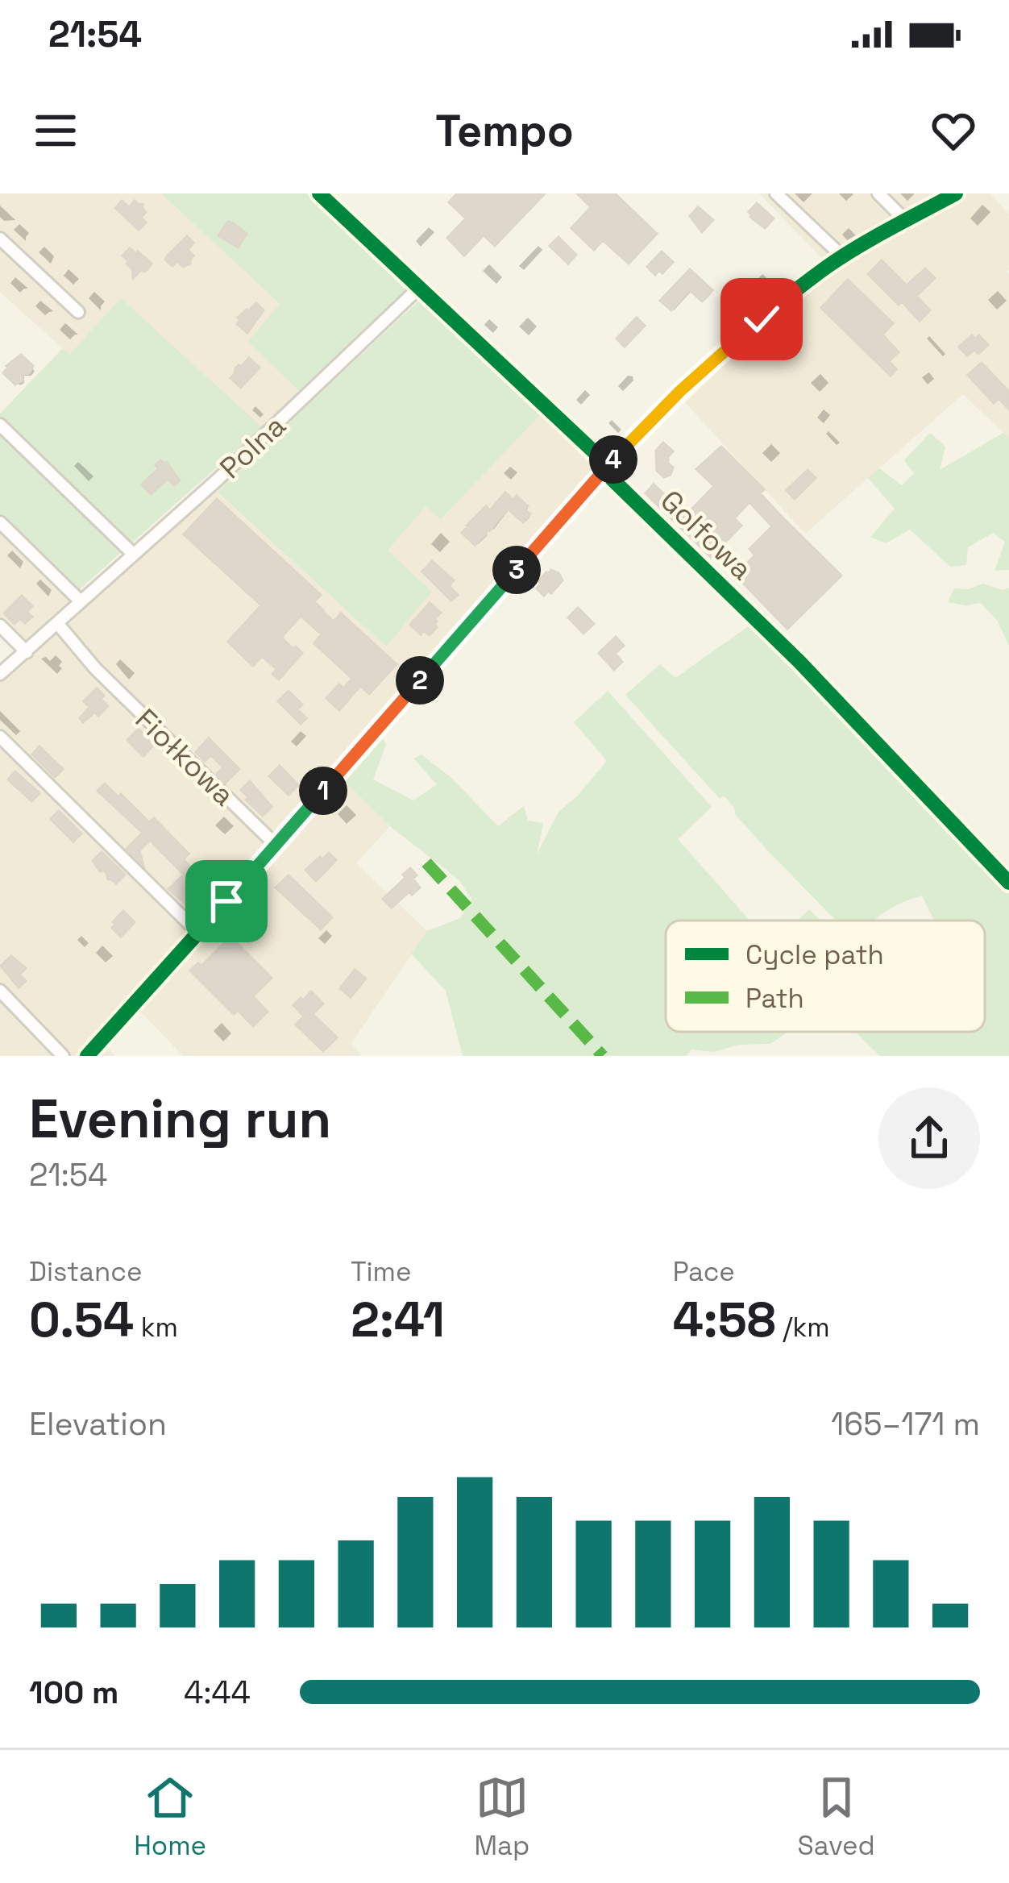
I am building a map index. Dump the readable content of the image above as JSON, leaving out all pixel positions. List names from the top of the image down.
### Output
{
  "streets": {
    "street": ["Polna", "Golfowa", "Fiołkowa"]
  },
  "crossings": [
    ["Polna", "Golfowa"],
    ["Polna", "Fiołkowa"]
  ],
  "legend": ["Cycle path", "Path"],
  "page": {
    "status": "21:54",
    "header": "Tempo",
    "pins": [
      "4",
      "3",
      "2",
      "1"
    ],
    "heading": ["Evening run", "21:54"],
    "stats": [
      ["Distance", "0.54 km"],
      ["Time", "2:41"],
      ["Pace", "4:58 /km"]
    ],
    "chart": ["Elevation", "165–171 m"],
    "list": [
      {
        "name": "100 m",
        "note": "4:44"
      }
    ],
    "tabs": ["Home", "Map", "Saved"]
  }
}
